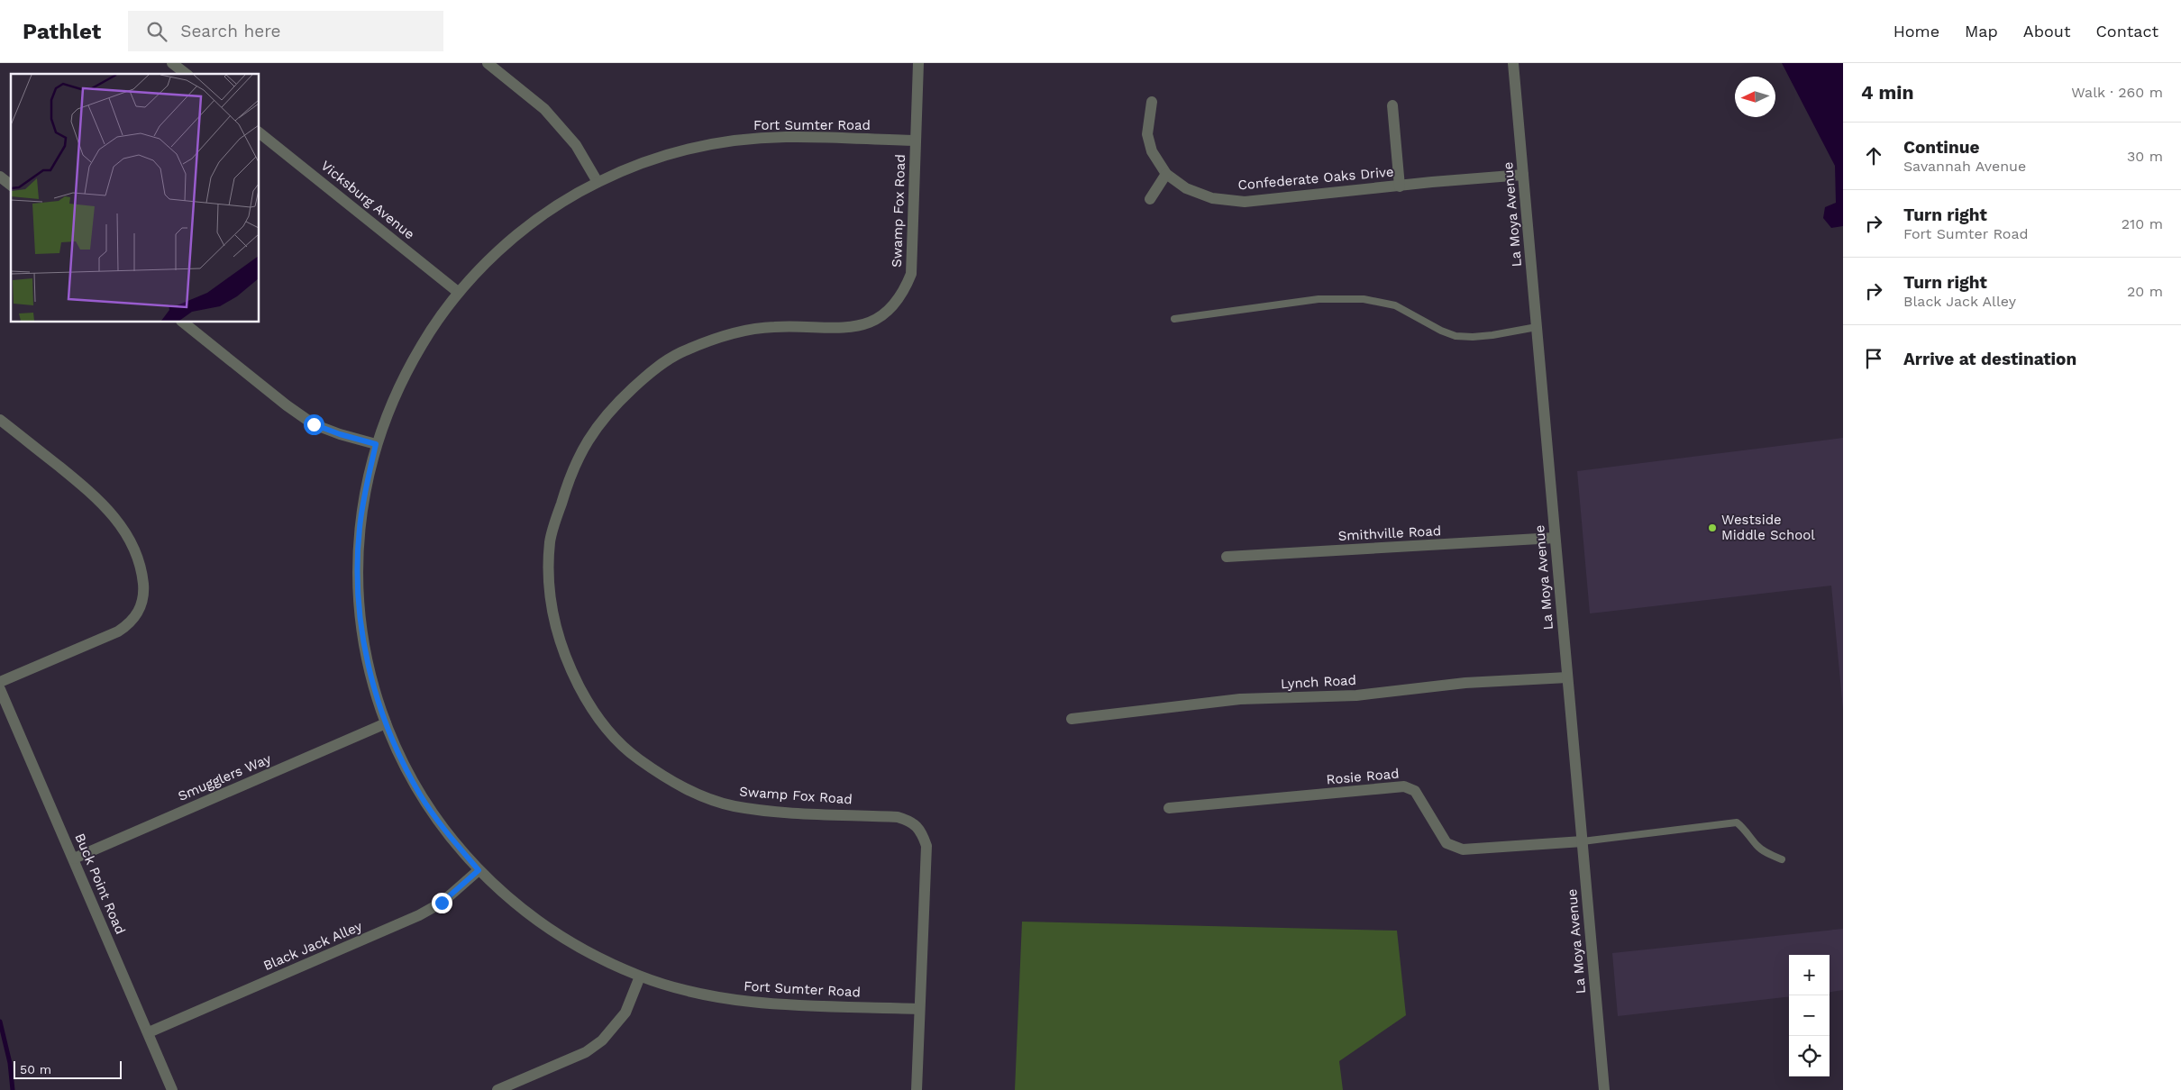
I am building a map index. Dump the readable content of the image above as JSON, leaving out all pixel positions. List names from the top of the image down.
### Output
{
  "streets": {
    "street": [
      "Fort Sumter Road",
      "Confederate Oaks Drive",
      "Vicksburg Avenue",
      "Swamp Fox Road",
      "La Moya Avenue",
      "Smithville Road",
      "Lynch Road",
      "Rosie Road",
      "Smugglers Way",
      "Buck Point Road",
      "Black Jack Alley"
    ]
  },
  "crossings": [
    ["Fort Sumter Road", "Vicksburg Avenue"],
    ["Fort Sumter Road", "Swamp Fox Road"],
    ["Fort Sumter Road", "Smugglers Way"],
    ["Fort Sumter Road", "Black Jack Alley"],
    ["Confederate Oaks Drive", "La Moya Avenue"],
    ["La Moya Avenue", "Smithville Road"],
    ["La Moya Avenue", "Lynch Road"],
    ["La Moya Avenue", "Rosie Road"],
    ["Smugglers Way", "Buck Point Road"],
    ["Buck Point Road", "Black Jack Alley"]
  ],
  "places": ["Westside Middle School"],
  "scale_bar": "50 m",
  "north": "left",
  "page": {
    "header": "Pathlet",
    "search": "Search here",
    "nav": [
      "Home",
      "Map",
      "About",
      "Contact"
    ],
    "heading": ["4 min", "Walk · 260 m"],
    "list": [
      ["Continue", "Savannah Avenue", "30 m"],
      ["Turn right", "Fort Sumter Road", "210 m"],
      ["Turn right", "Black Jack Alley", "20 m"],
      "Arrive at destination"
    ],
    "map_buttons": ["+", "−"],
    "scale": "50 m"
  }
}
